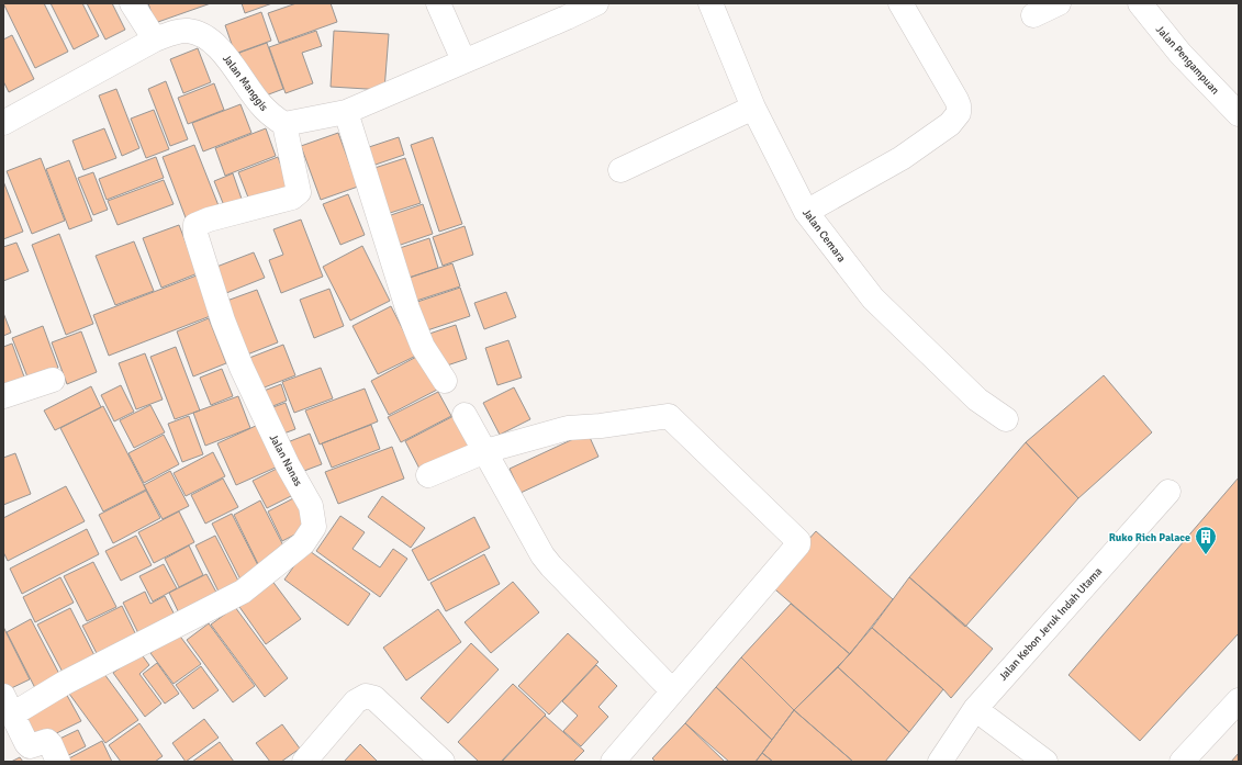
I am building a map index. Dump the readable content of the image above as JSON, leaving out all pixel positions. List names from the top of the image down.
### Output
{
  "streets": {
    "street": [
      "Jalan Pengampuan",
      "Jalan Manggis",
      "Jalan Cemara",
      "Jalan Nanas",
      "Jalan Kebon Jeruk Indah Utama"
    ]
  },
  "crossings": [
    ["Jalan Manggis", "Jalan Nanas"]
  ],
  "places": {
    "building": ["Ruko Rich Palace"]
  }
}
